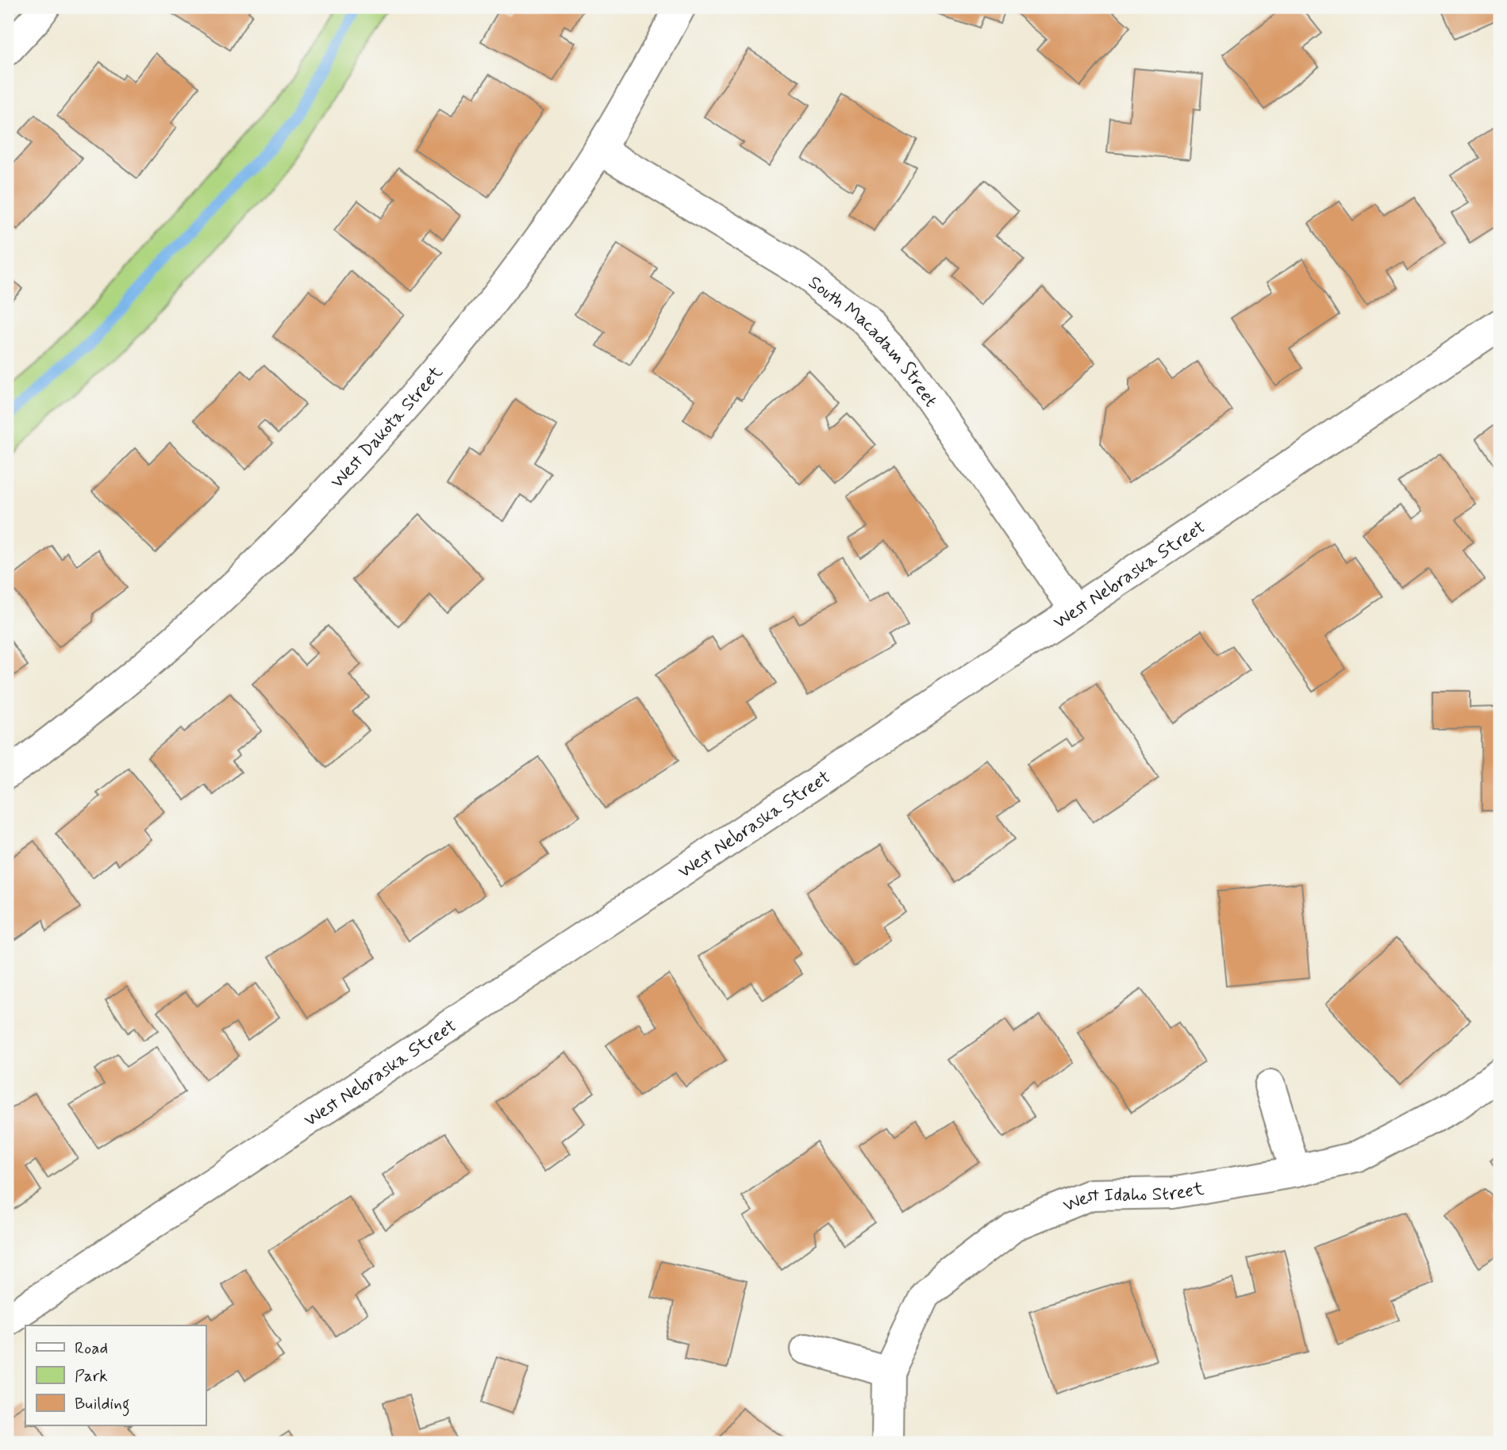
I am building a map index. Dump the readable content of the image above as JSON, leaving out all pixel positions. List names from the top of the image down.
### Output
{
  "streets": {
    "street": [
      "South Macadam Street",
      "West Dakota Street",
      "West Nebraska Street",
      "West Idaho Street"
    ]
  },
  "crossings": [
    ["South Macadam Street", "West Dakota Street"],
    ["South Macadam Street", "West Nebraska Street"]
  ],
  "legend": ["Road", "Park", "Building"]
}
